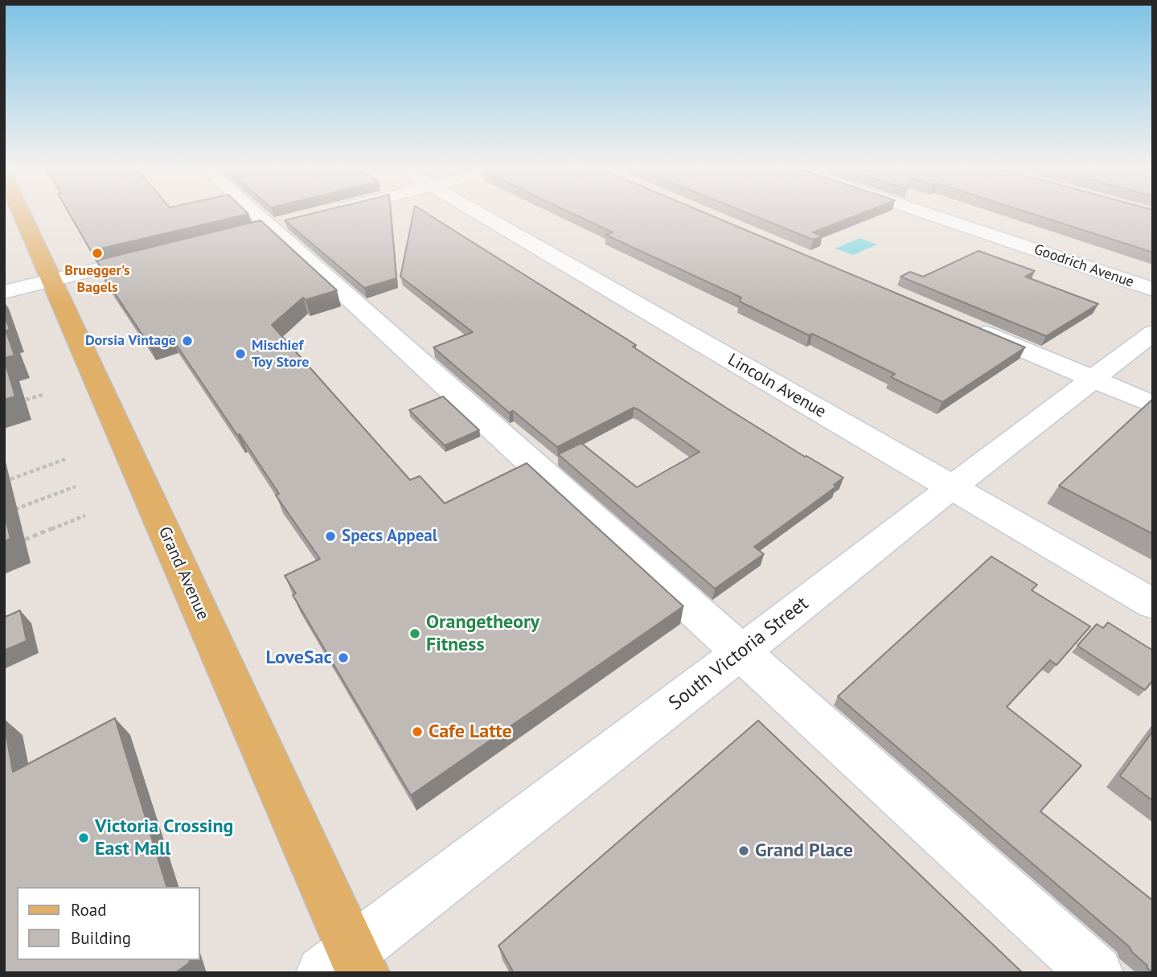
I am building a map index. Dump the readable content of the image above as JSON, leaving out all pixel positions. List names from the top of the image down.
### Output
{
  "streets": {
    "main road": ["Grand Avenue"],
    "street": ["Goodrich Avenue", "Lincoln Avenue", "South Victoria Street"]
  },
  "crossings": [
    ["Lincoln Avenue", "South Victoria Street"],
    ["Grand Avenue", "South Victoria Street"]
  ],
  "places": [
    "Bruegger's Bagels",
    "Dorsia Vintage",
    "Mischief Toy Store",
    "Specs Appeal",
    "Orangetheory Fitness",
    "LoveSac",
    "Cafe Latte",
    "Victoria Crossing East Mall",
    "Grand Place"
  ],
  "legend": ["Road", "Building"]
}
